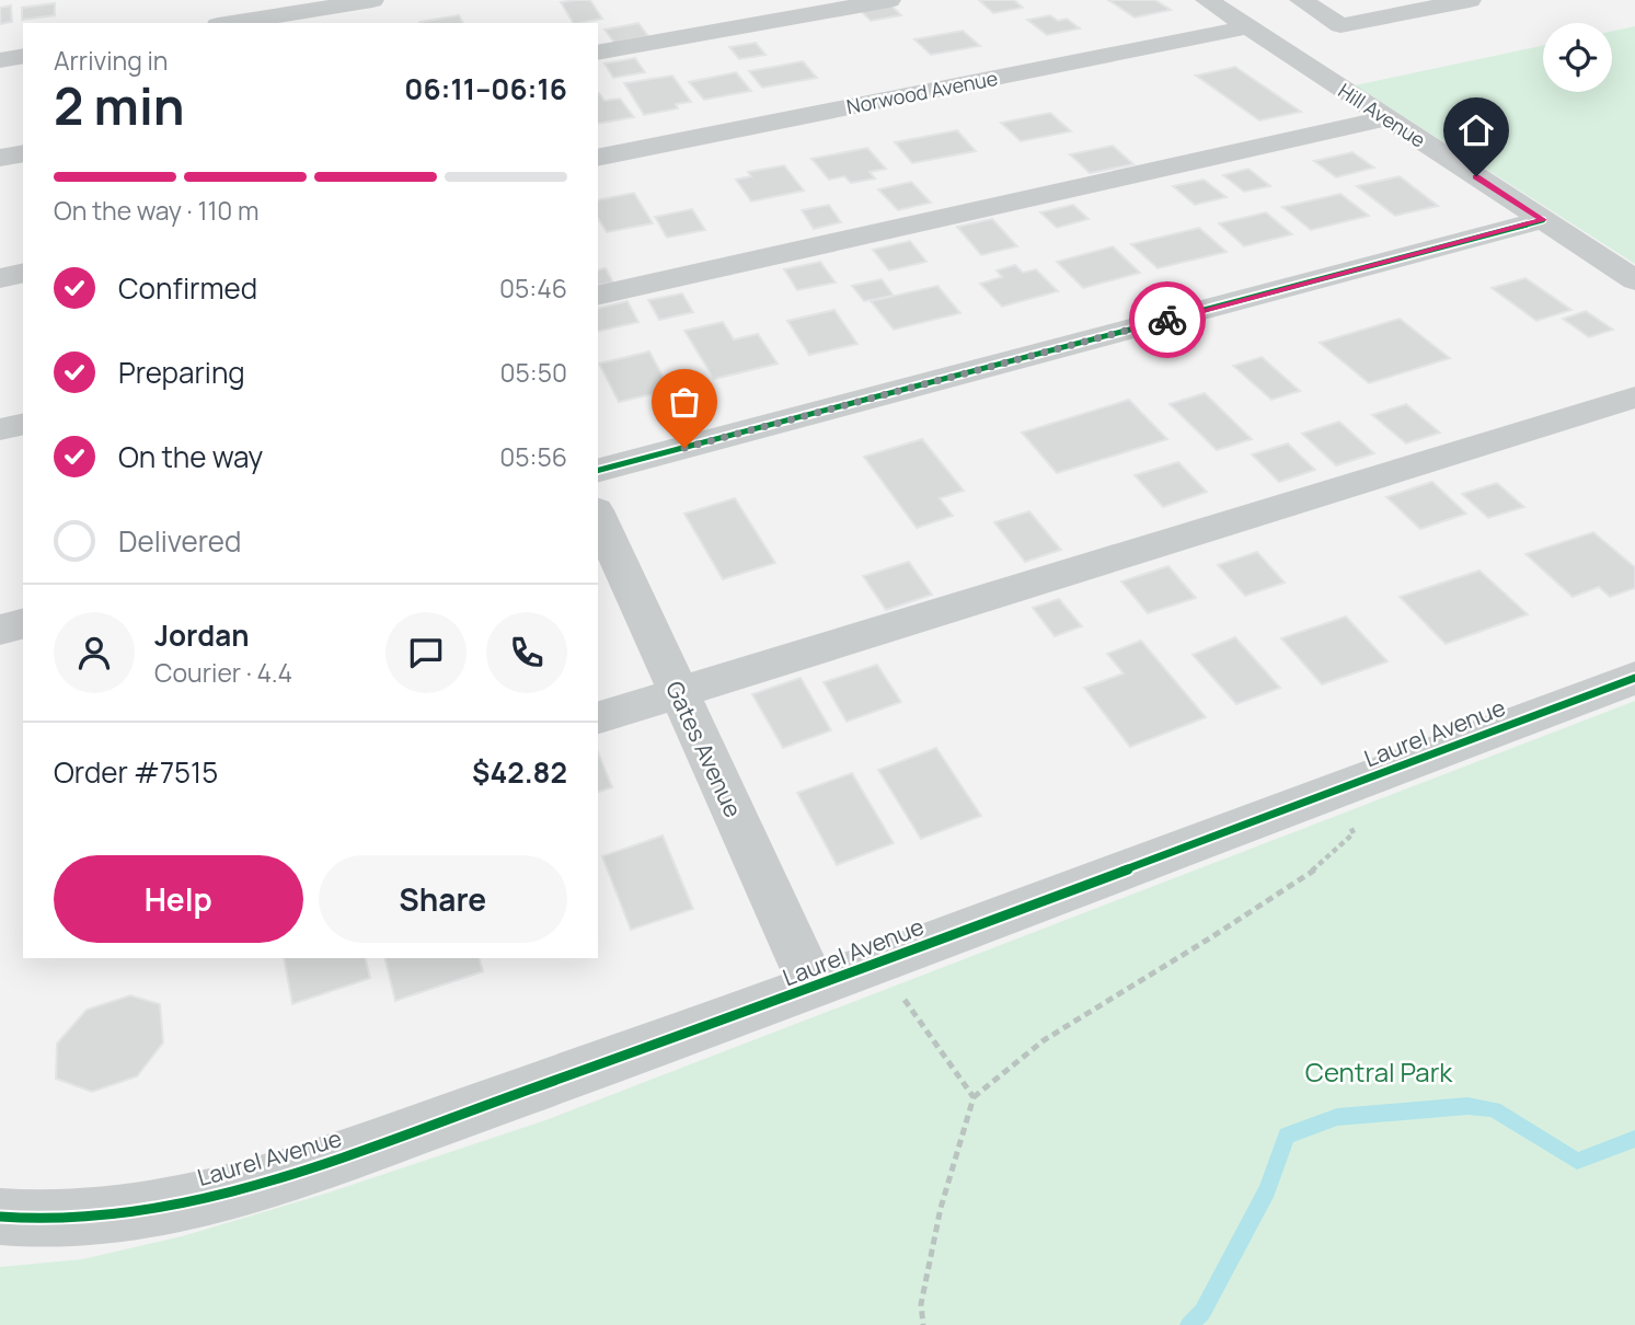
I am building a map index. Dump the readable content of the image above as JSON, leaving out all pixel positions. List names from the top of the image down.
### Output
{
  "streets": {
    "street": [
      "Norwood Avenue",
      "Hill Avenue",
      "Laurel Avenue",
      "Gates Avenue"
    ]
  },
  "crossings": [
    ["Norwood Avenue", "Hill Avenue"],
    ["Laurel Avenue", "Gates Avenue"]
  ],
  "parks": ["Central Park"],
  "page": {
    "heading": ["2 min", "Arriving in", "06:11–06:16"],
    "panel": [
      "Jordan",
      "Courier · 4.4",
      "Order #7515",
      "$42.82"
    ],
    "bar": "On the way · 110 m",
    "list": [
      ["Confirmed", "05:46"],
      ["Preparing", "05:50"],
      ["On the way", "05:56"],
      "Delivered"
    ],
    "buttons": ["Help", "Share"]
  }
}
